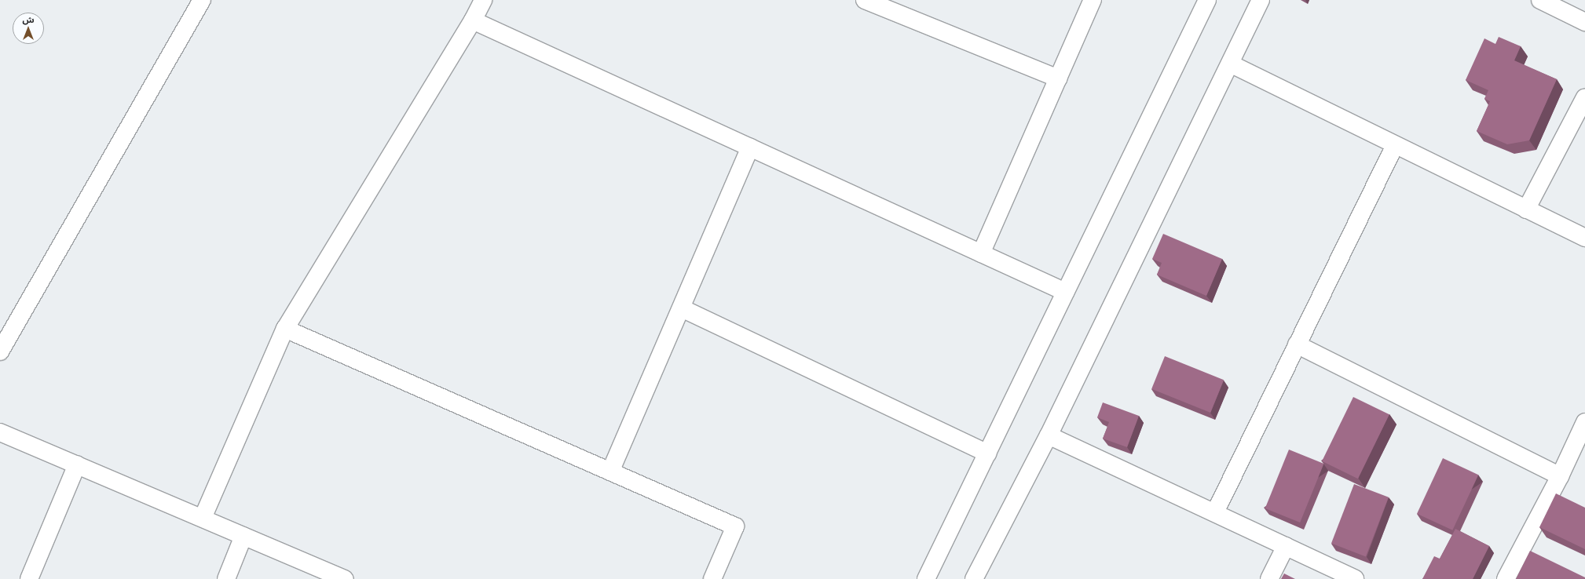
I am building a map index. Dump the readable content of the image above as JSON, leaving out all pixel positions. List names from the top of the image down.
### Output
{
  "north": "top"
}
